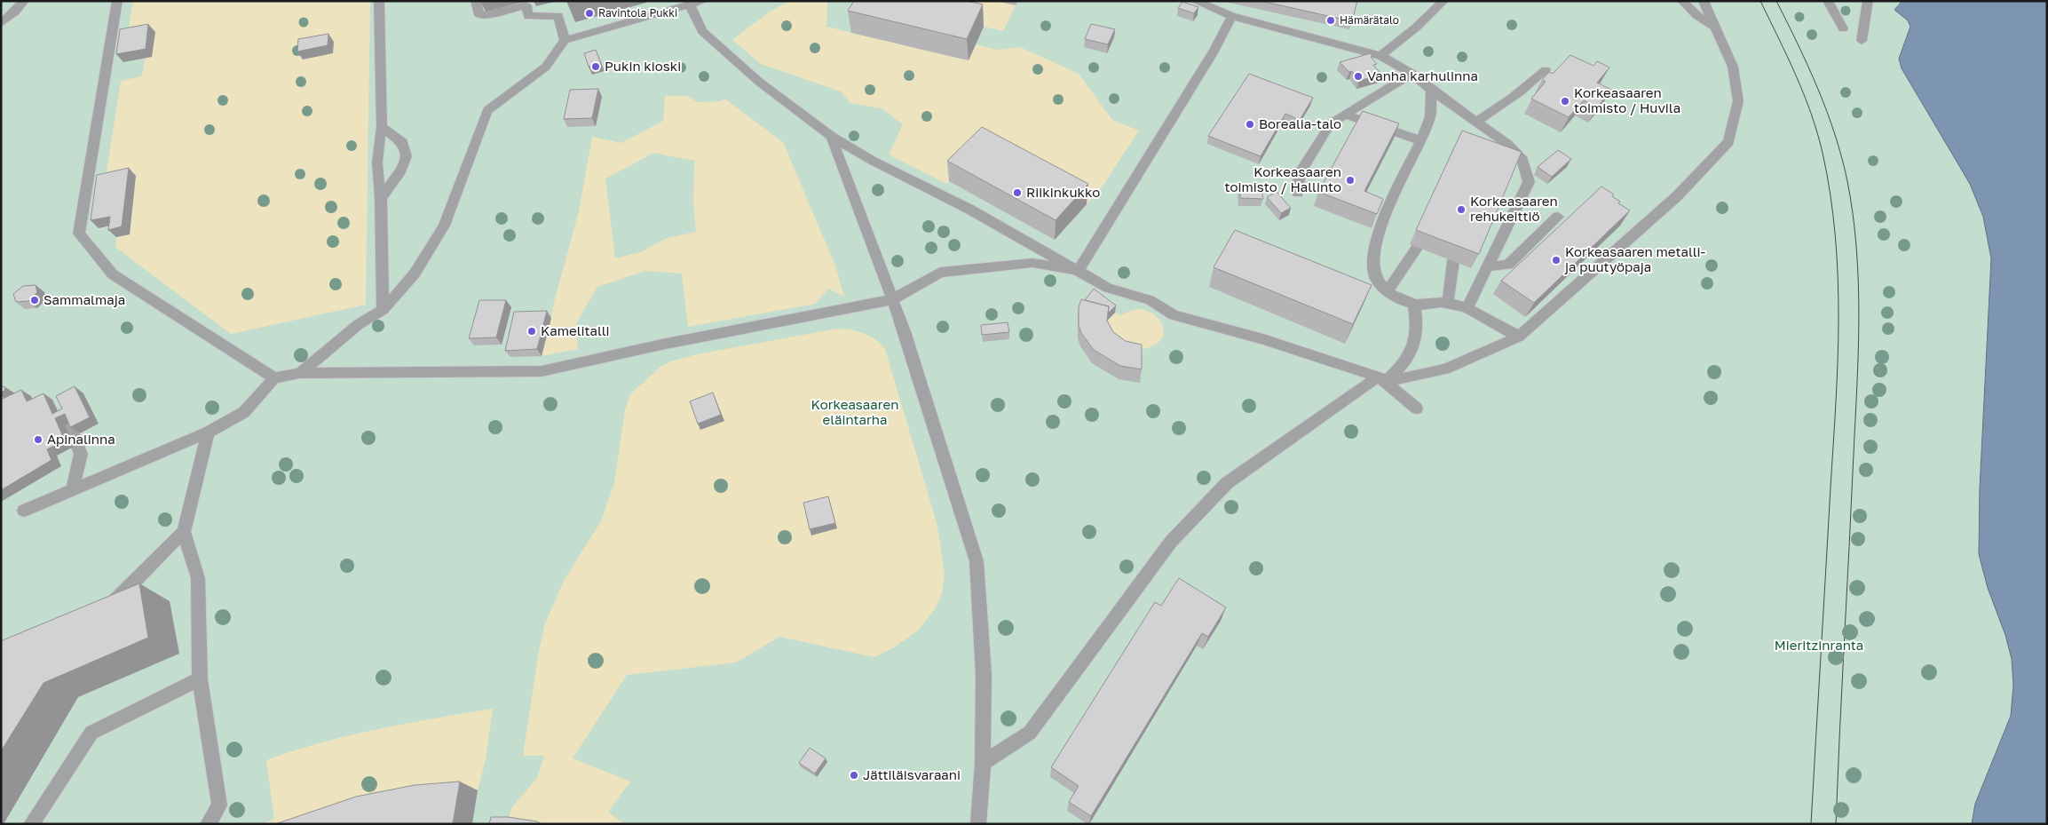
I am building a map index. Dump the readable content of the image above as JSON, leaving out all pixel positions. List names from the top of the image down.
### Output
{
  "parks": ["Korkeasaaren eläintarha", "Mieritzinranta"],
  "places": [
    "Ravintola Pukki",
    "Hämärätalo",
    "Pukin kioski",
    "Vanha karhulinna",
    "Korkeasaaren toimisto / Huvila",
    "Borealia-talo",
    "Korkeasaaren toimisto / Hallinto",
    "Riikinkukko",
    "Korkeasaaren rehukeittiö",
    "Korkeasaaren metalli- ja puutyöpaja",
    "Sammalmaja",
    "Kamelitalli",
    "Apinalinna",
    "Jättiläisvaraani"
  ]
}
